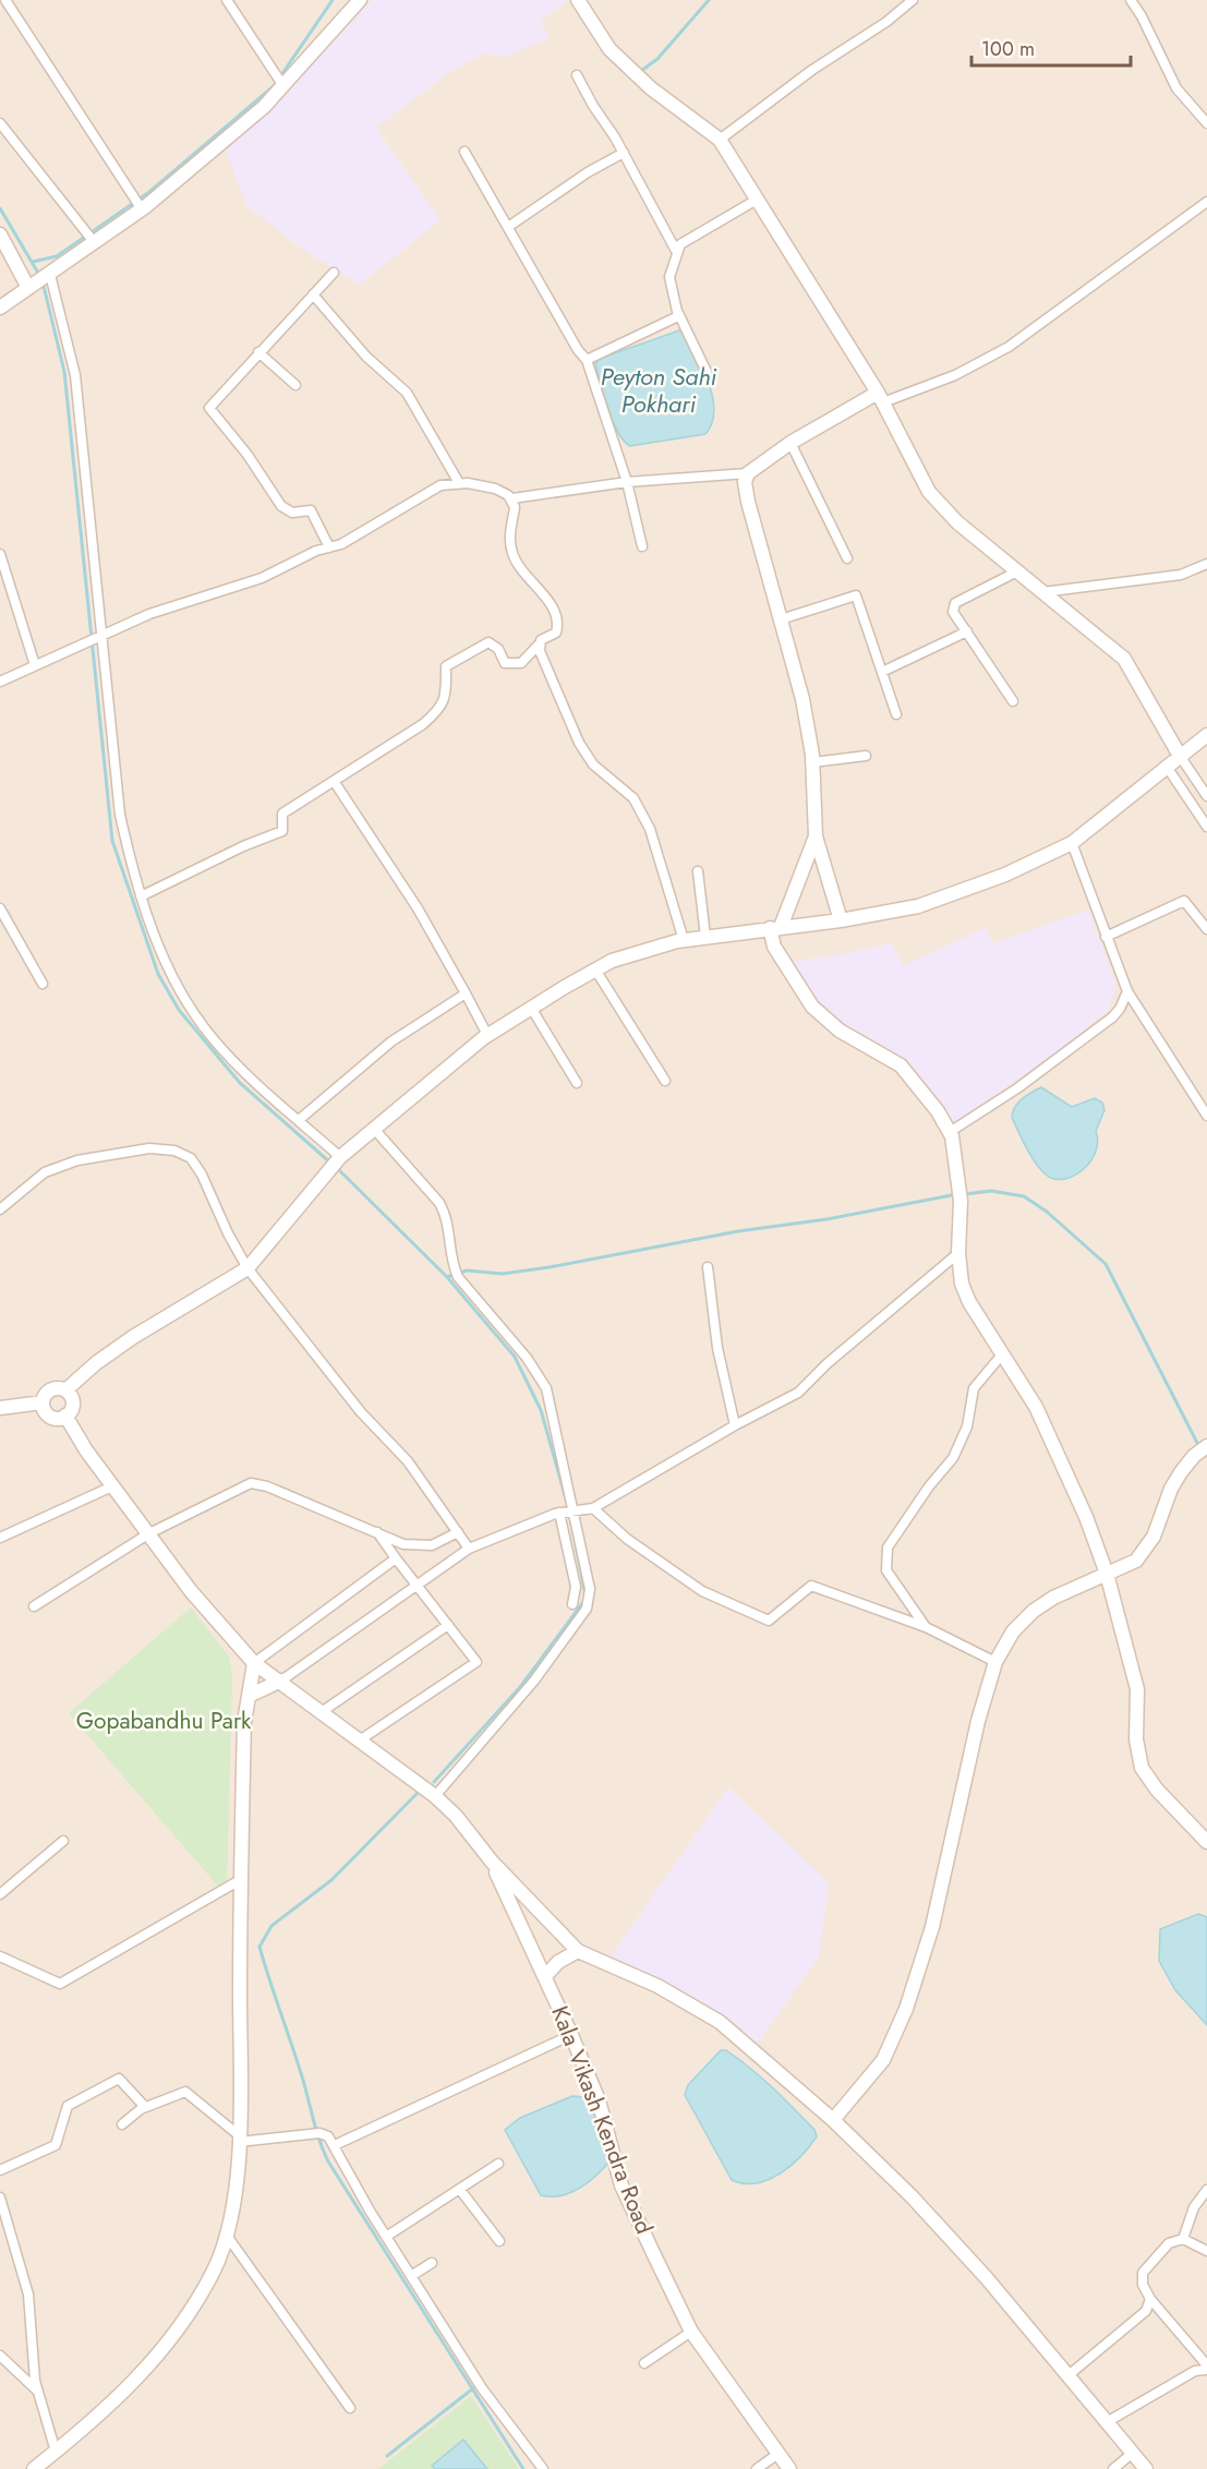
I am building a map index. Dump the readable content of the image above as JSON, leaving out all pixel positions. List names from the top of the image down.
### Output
{
  "streets": {
    "street": ["Kala Vikash Kendra Road"]
  },
  "water": ["Peyton Sahi Pokhari"],
  "parks": ["Gopabandhu Park"],
  "scale_bar": "100 m"
}
